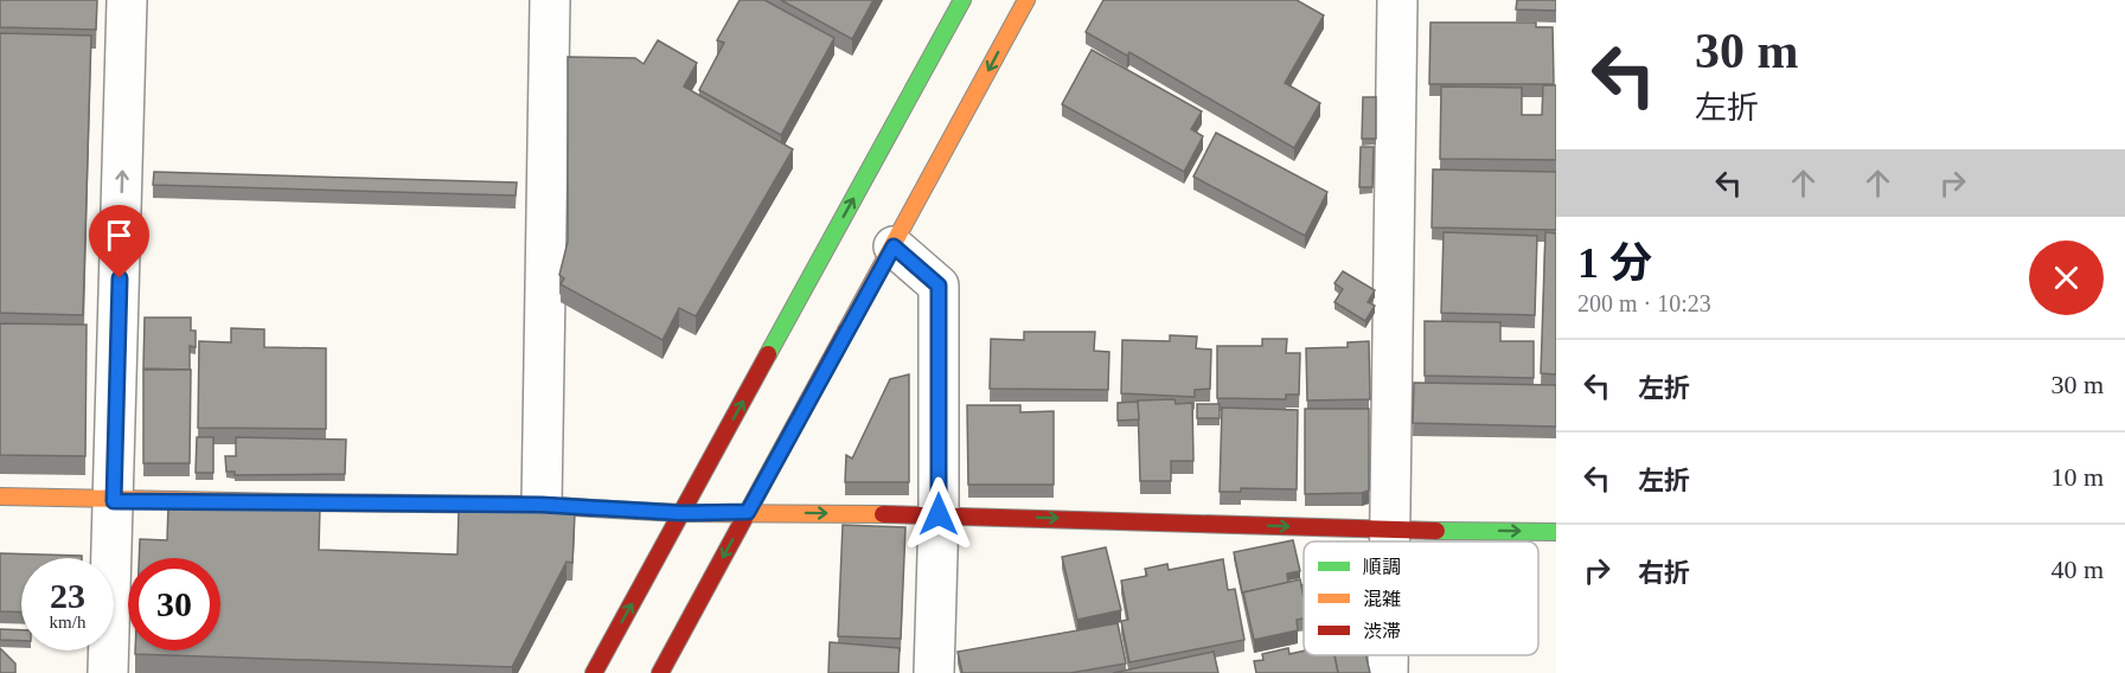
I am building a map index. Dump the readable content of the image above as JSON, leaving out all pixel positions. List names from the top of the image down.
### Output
{
  "legend": ["順調", "混雑", "渋滞"],
  "page": {
    "turn": ["30 m", "左折"],
    "heading": ["1 分", "200 m · 10:23"],
    "list": [
      {
        "name": "左折",
        "value": "30 m"
      },
      {
        "name": "左折",
        "value": "10 m"
      },
      {
        "name": "右折",
        "value": "40 m"
      }
    ],
    "speed": "23 km/h",
    "limit": "30"
  }
}
